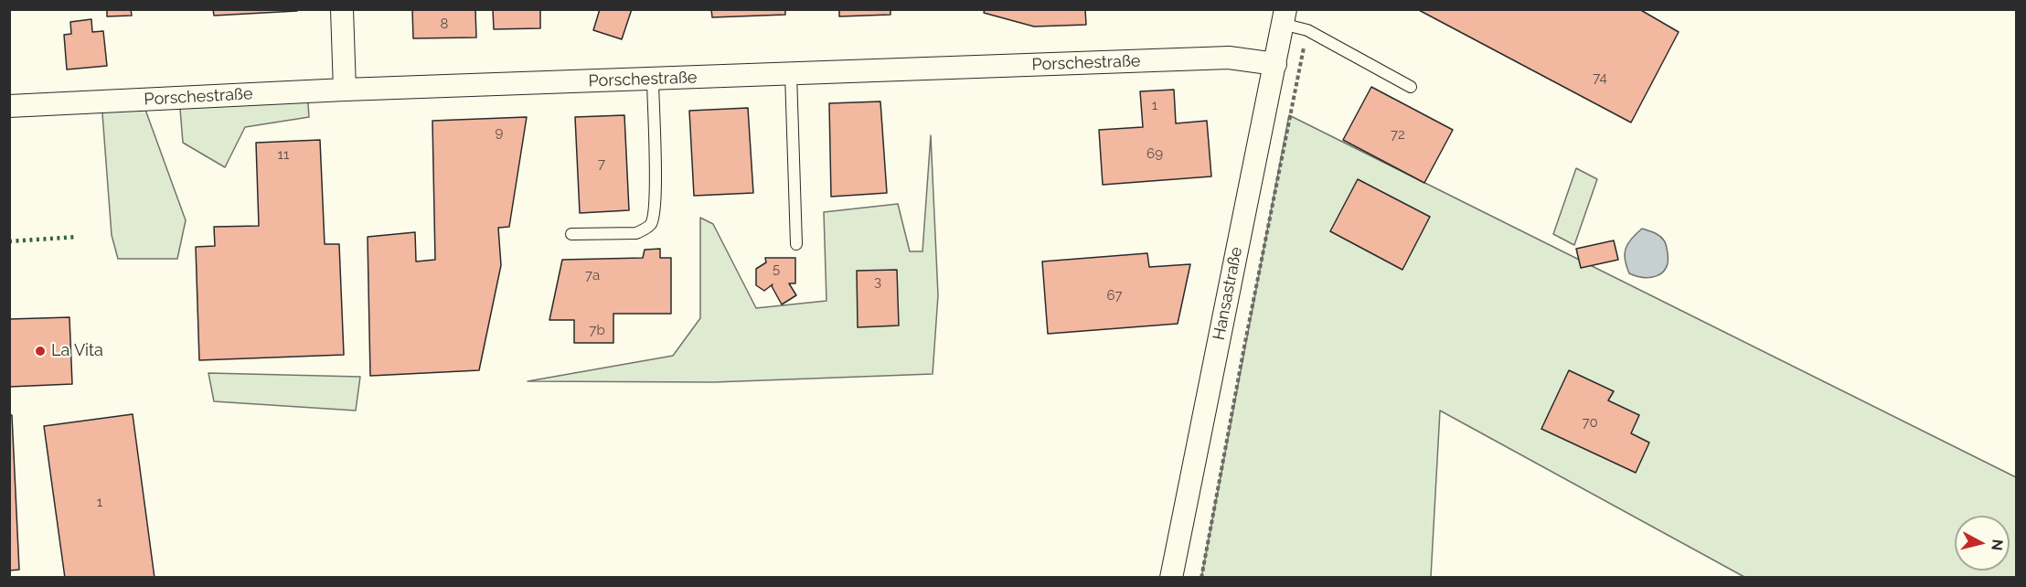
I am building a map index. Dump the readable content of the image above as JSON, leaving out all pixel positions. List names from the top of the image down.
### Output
{
  "streets": {
    "street": ["Porschestraße", "Hansastraße"]
  },
  "crossings": [
    ["Porschestraße", "Hansastraße"]
  ],
  "places": ["La Vita"],
  "house_numbers": [
    "8",
    "74",
    "1",
    "9",
    "72",
    "69",
    "11",
    "7",
    "5",
    "7a",
    "3",
    "67",
    "7b",
    "70",
    "1"
  ],
  "north": "right"
}
